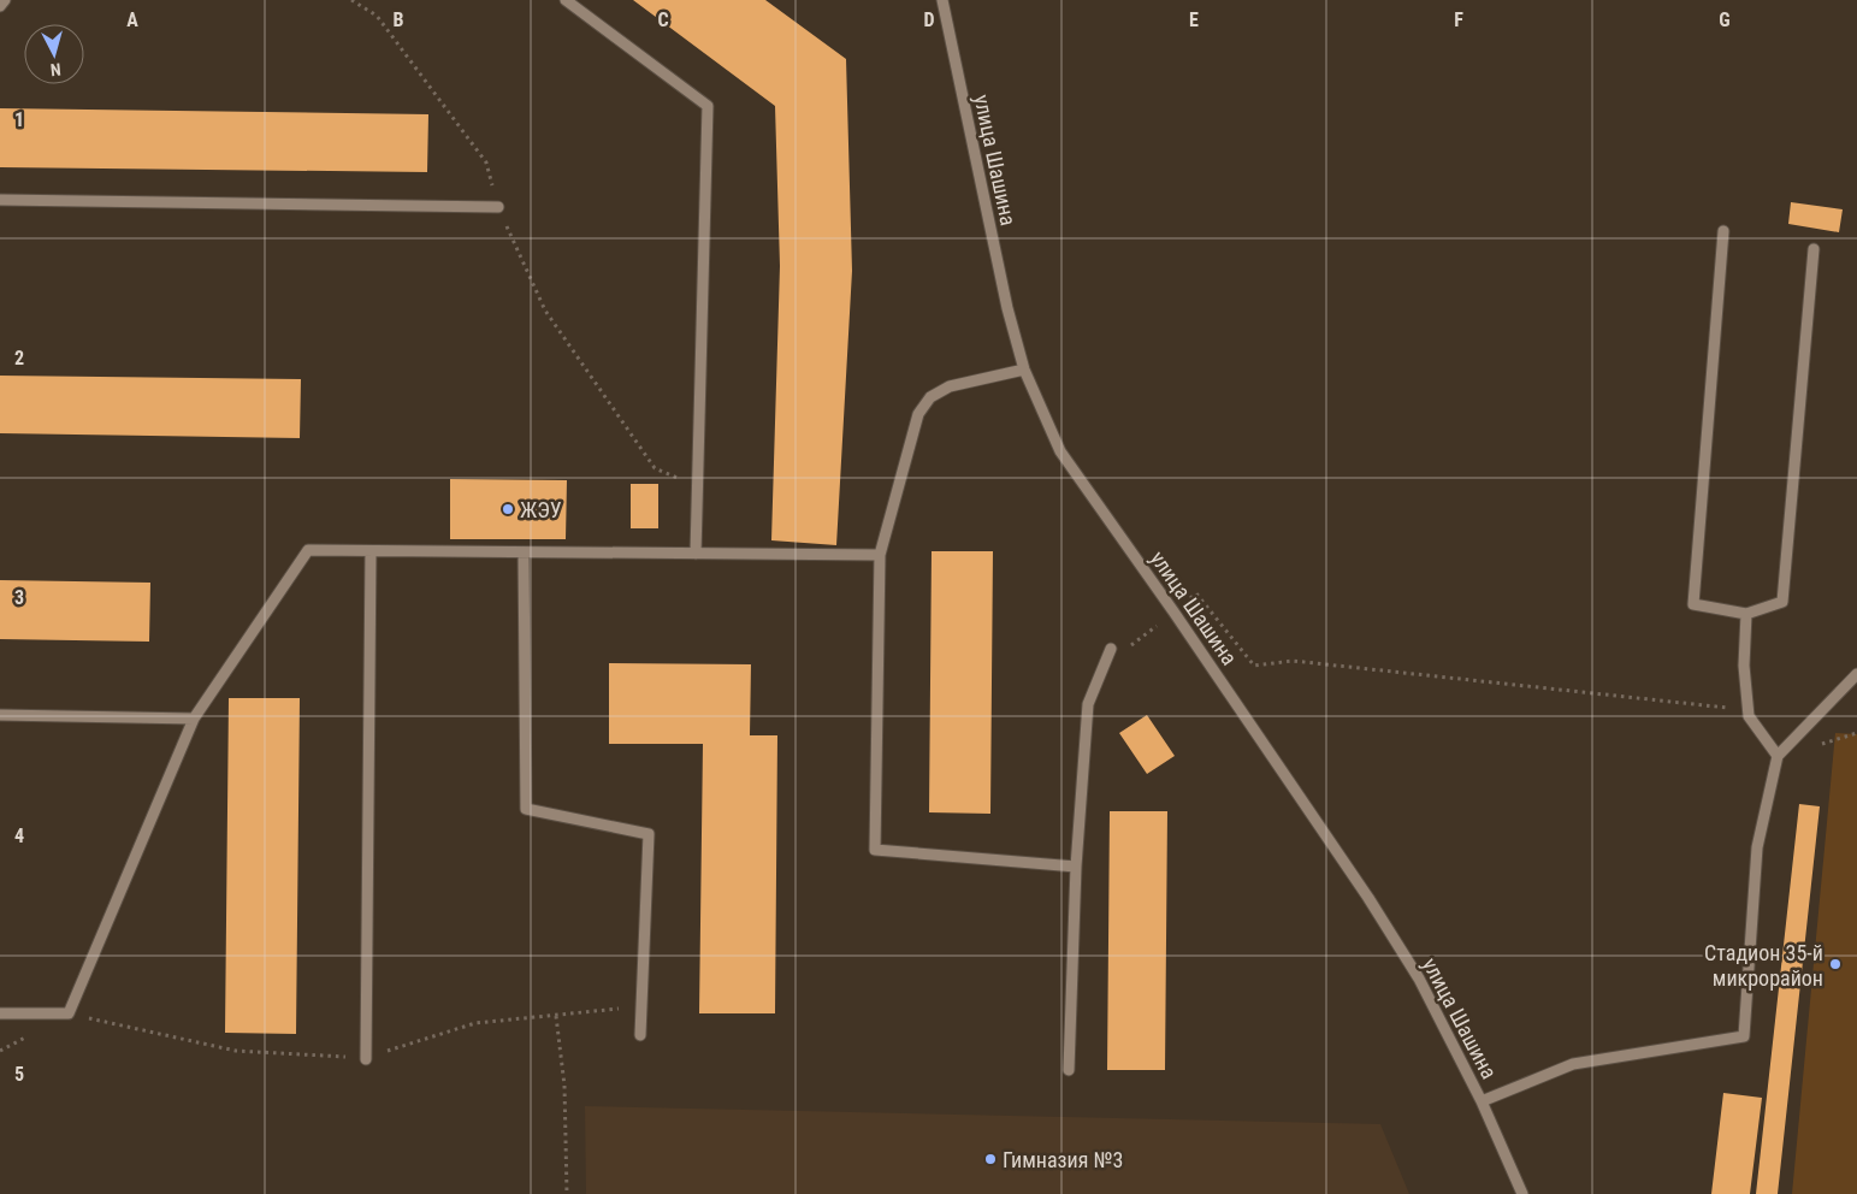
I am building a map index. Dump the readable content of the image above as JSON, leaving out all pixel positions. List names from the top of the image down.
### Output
{
  "streets": {
    "street": ["улица Шашина"]
  },
  "places": ["ЖЭУ", "Стадион 35-й микрорайон", "Гимназия №3"],
  "north": "bottom",
  "grid": {
    "columns": [
      "A",
      "B",
      "C",
      "D",
      "E",
      "F",
      "G"
    ],
    "rows": [
      "1",
      "2",
      "3",
      "4",
      "5"
    ]
  }
}
